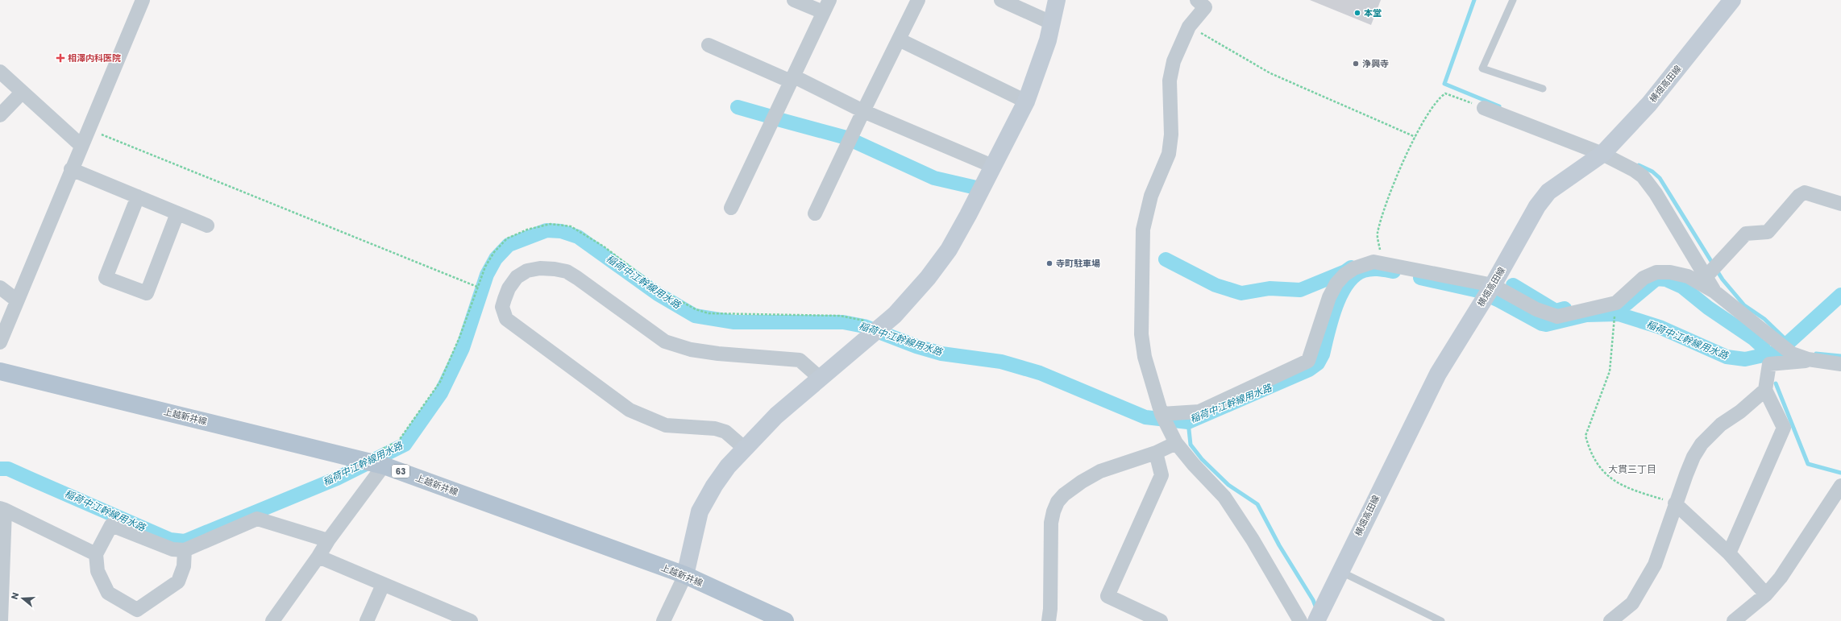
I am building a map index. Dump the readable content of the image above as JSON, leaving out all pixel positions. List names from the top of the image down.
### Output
{
  "streets": {
    "main road": ["横畑高田線", "上越新井線", "63"]
  },
  "districts": ["大貫三丁目"],
  "water": ["稲荷中江幹線用水路"],
  "places": {
    "other": ["本堂", "浄興寺", "寺町駐車場"],
    "health": ["相澤内科医院"]
  },
  "north": "left"
}
